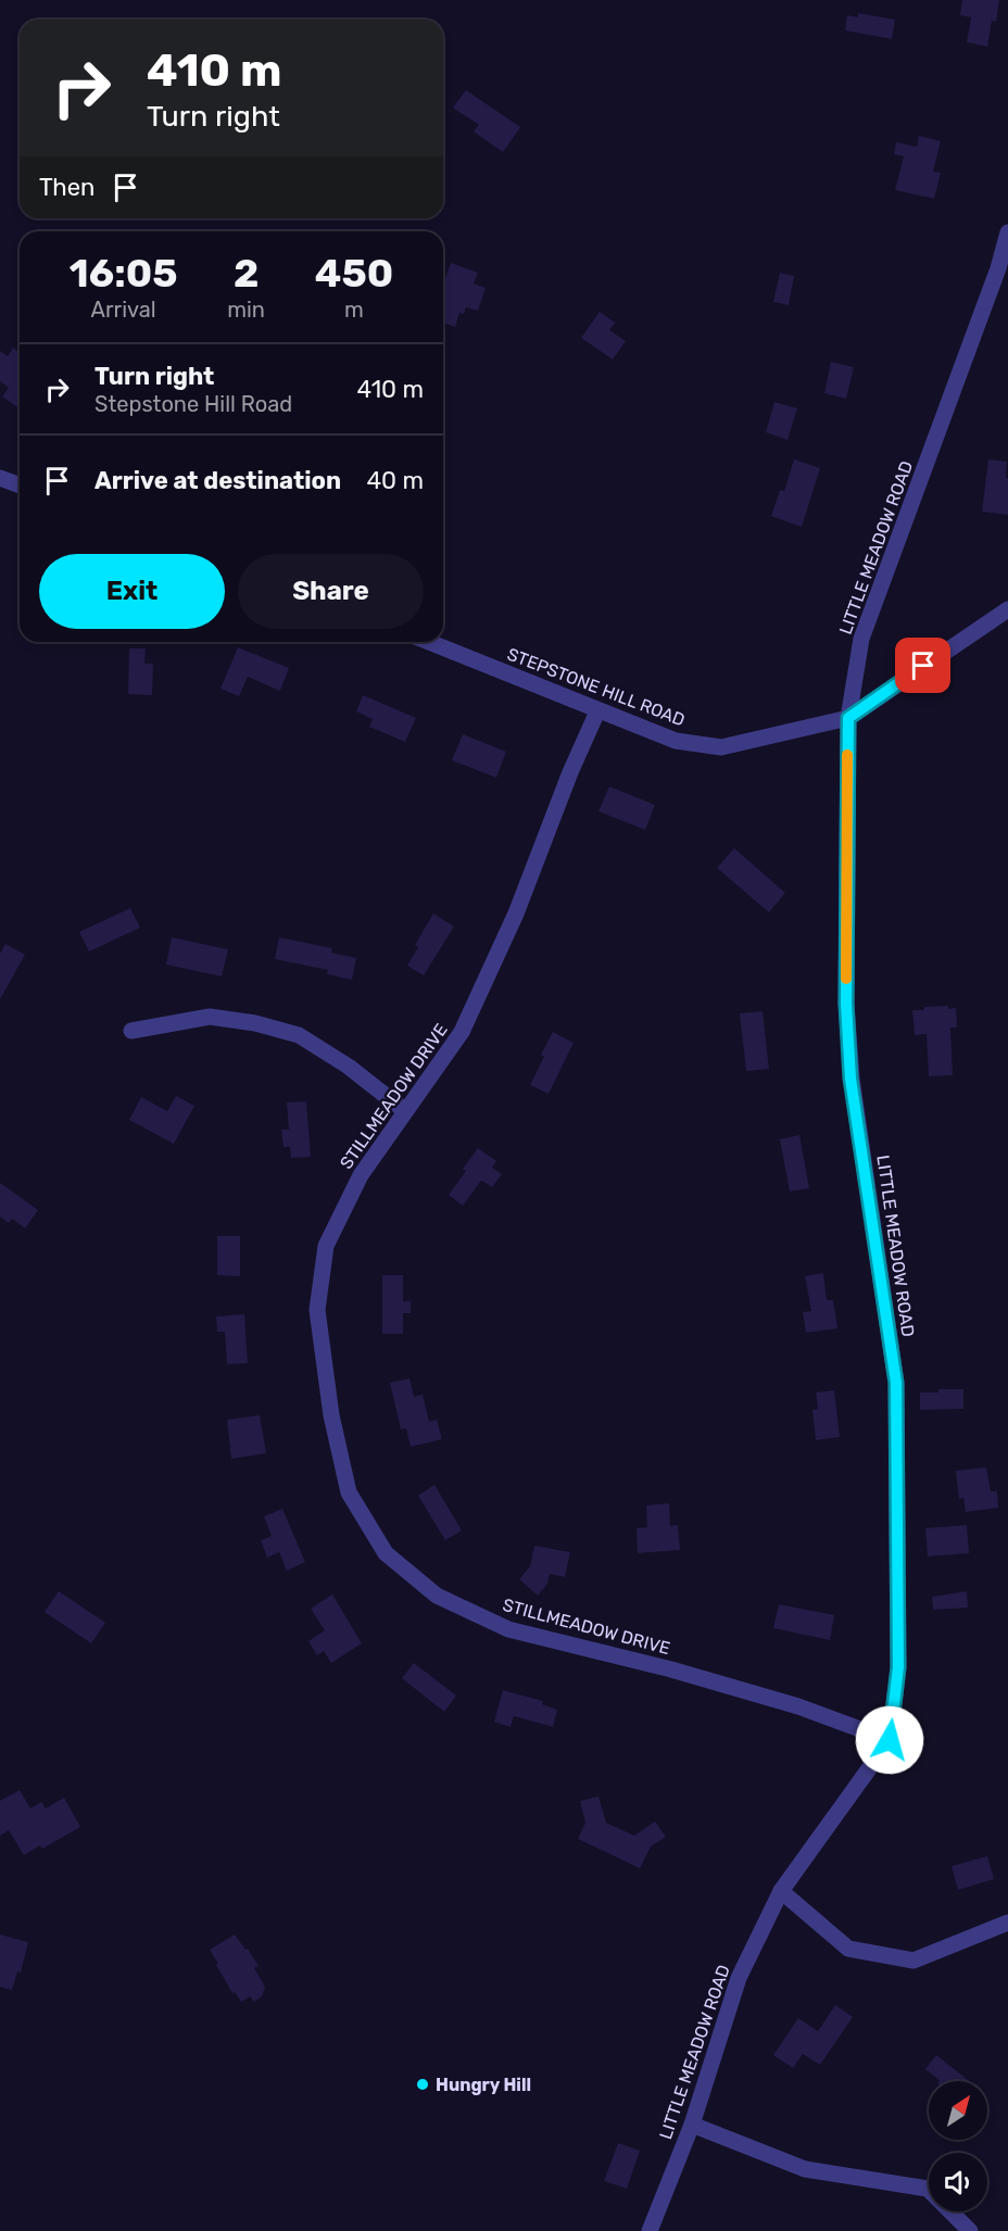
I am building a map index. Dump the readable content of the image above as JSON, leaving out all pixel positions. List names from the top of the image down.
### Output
{
  "streets": {
    "street": ["LITTLE MEADOW ROAD", "STEPSTONE HILL ROAD", "STILLMEADOW DRIVE"]
  },
  "crossings": [
    ["LITTLE MEADOW ROAD", "STEPSTONE HILL ROAD"],
    ["LITTLE MEADOW ROAD", "STILLMEADOW DRIVE"],
    ["STEPSTONE HILL ROAD", "STILLMEADOW DRIVE"]
  ],
  "places": ["Hungry Hill"],
  "north": "top right",
  "page": {
    "turn": ["410 m", "Turn right"],
    "then": "Then",
    "eta": [
      "16:05",
      "Arrival",
      "2",
      "min",
      "450",
      "m"
    ],
    "list": [
      {
        "name": "Turn right",
        "note": "Stepstone Hill Road",
        "value": "410 m"
      },
      {
        "name": "Arrive at destination",
        "value": "40 m"
      }
    ],
    "buttons": ["Exit", "Share"]
  }
}
